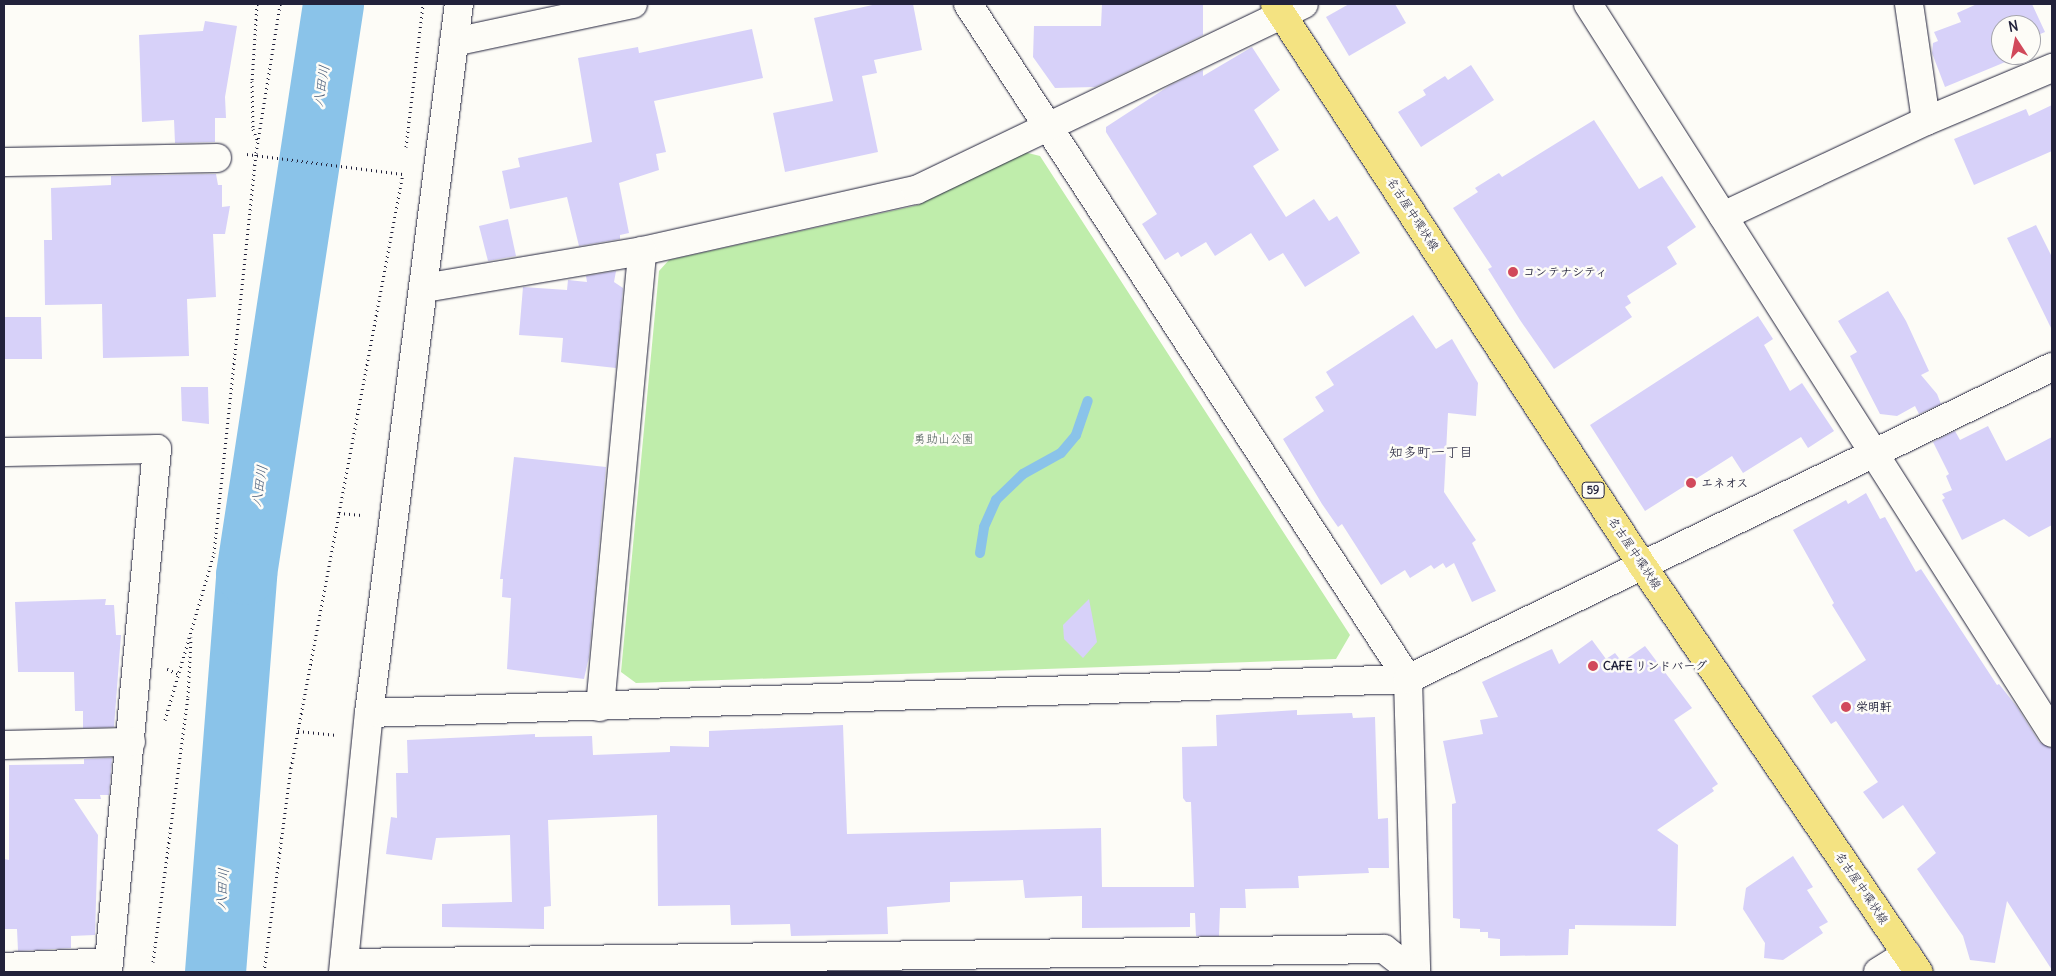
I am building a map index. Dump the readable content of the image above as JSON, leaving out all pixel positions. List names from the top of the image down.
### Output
{
  "streets": {
    "main road": ["名古屋中環状線", "59"]
  },
  "districts": ["知多町一丁目"],
  "water": ["八田川"],
  "parks": ["勇助山公園"],
  "places": [
    "コンテナシティ",
    "エネオス",
    "CAFE リンドバーグ",
    "栄明軒"
  ],
  "north": "top"
}
